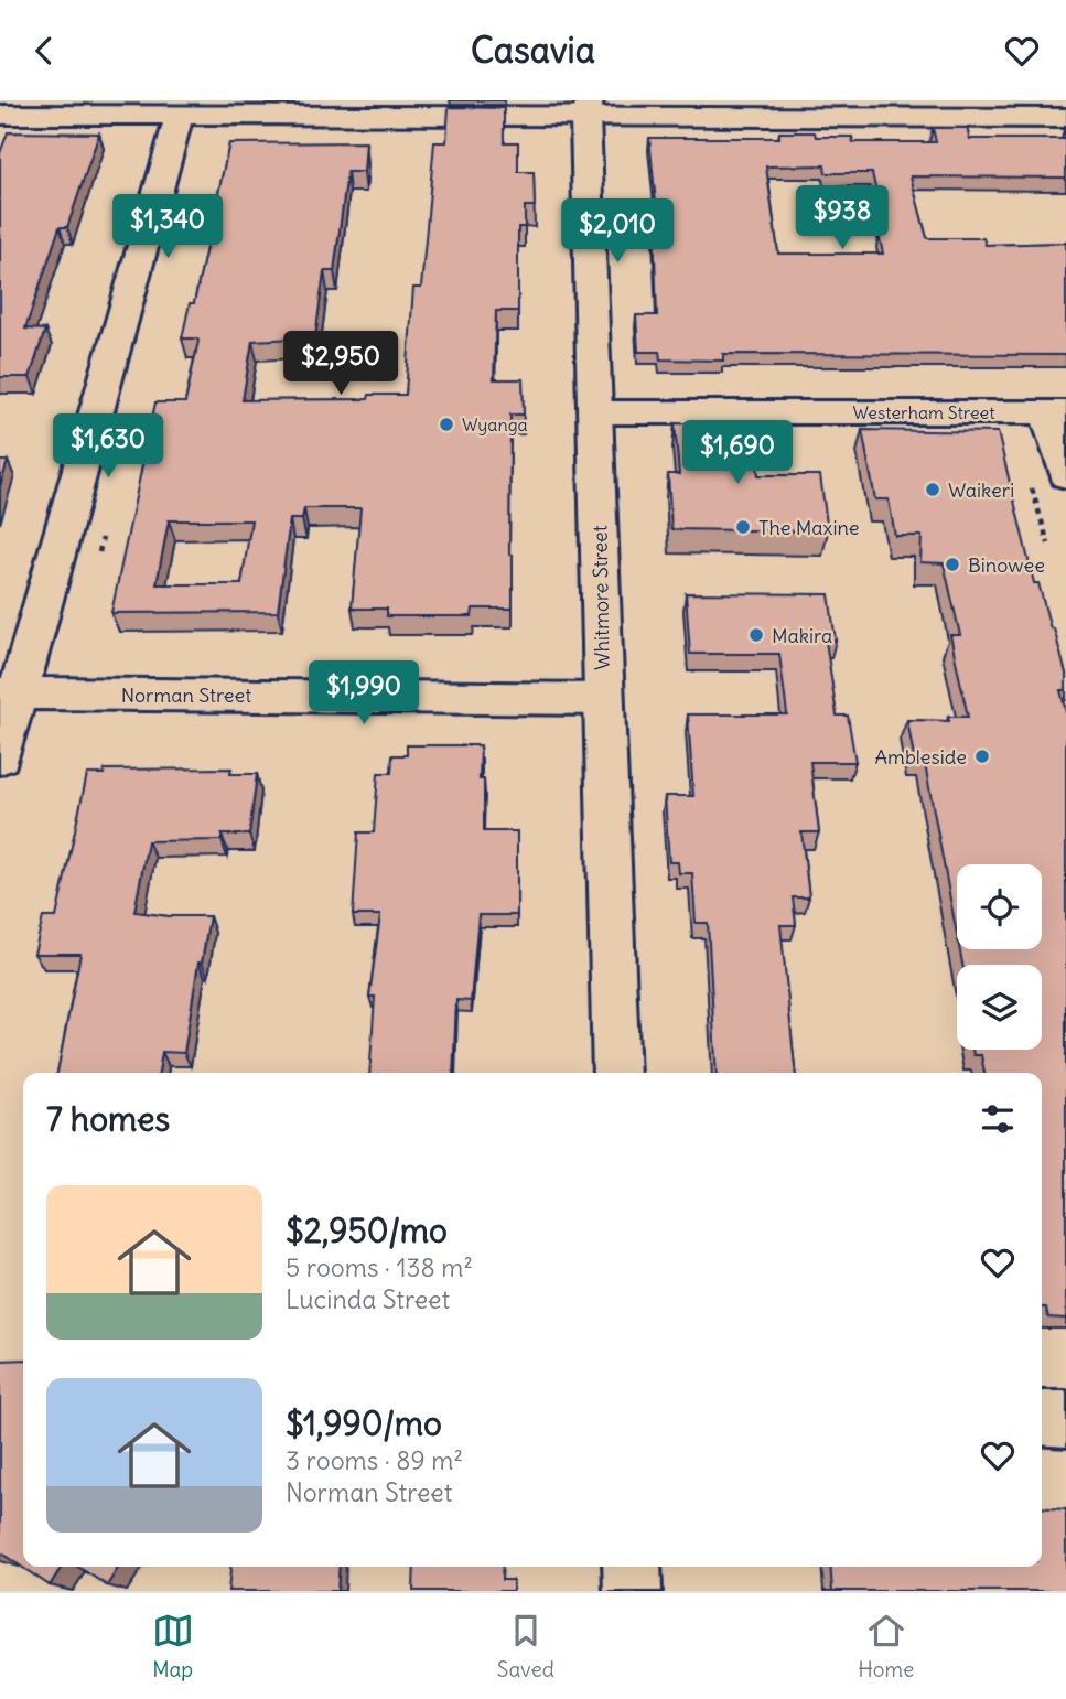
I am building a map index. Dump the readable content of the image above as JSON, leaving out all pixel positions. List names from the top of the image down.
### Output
{
  "streets": {
    "street": ["Westerham Street", "Whitmore Street", "Norman Street"]
  },
  "crossings": [
    ["Westerham Street", "Whitmore Street"],
    ["Whitmore Street", "Norman Street"]
  ],
  "places": [
    "Wyanga",
    "Waikeri",
    "The Maxine",
    "Binowee",
    "Makira",
    "Ambleside"
  ],
  "page": {
    "header": "Casavia",
    "price": [
      "$938",
      "$1,340",
      "$2,010",
      "$2,950",
      "$1,630",
      "$1,690",
      "$1,990"
    ],
    "heading": "7 homes",
    "list": [
      {
        "name": "$2,950/mo",
        "note": "5 rooms · 138 m² · Lucinda Street"
      },
      {
        "name": "$1,990/mo",
        "note": "3 rooms · 89 m² · Norman Street"
      }
    ],
    "tabs": ["Map", "Saved", "Home"]
  }
}
